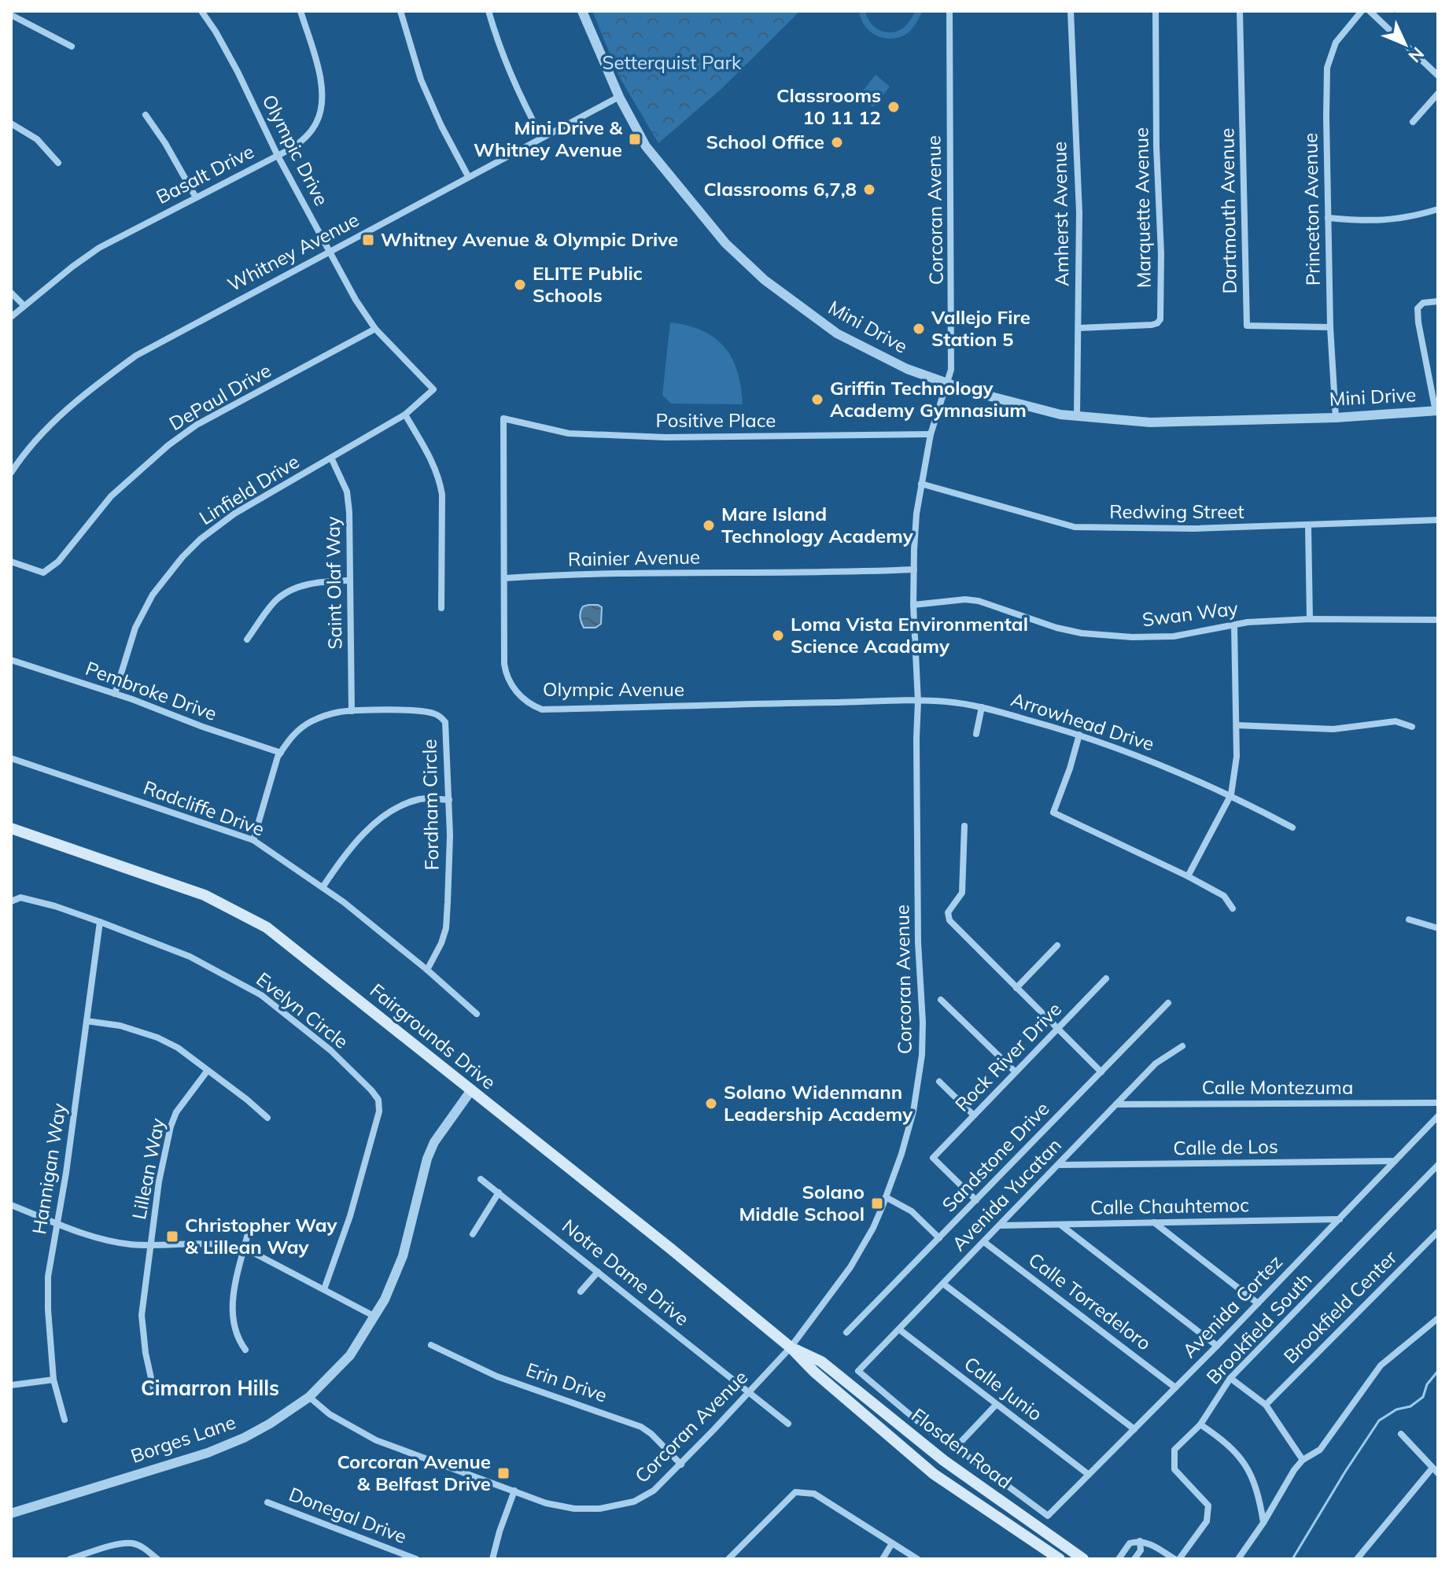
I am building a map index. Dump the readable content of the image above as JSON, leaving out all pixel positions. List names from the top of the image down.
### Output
{
  "streets": {
    "main road": ["Fairgrounds Drive", "Flosden Road"],
    "street": [
      "Olympic Drive",
      "Basalt Drive",
      "Marquette Avenue",
      "Princeton Avenue",
      "Corcoran Avenue",
      "Dartmouth Avenue",
      "Amherst Avenue",
      "Whitney Avenue",
      "Mini Drive",
      "DePaul Drive",
      "Positive Place",
      "Linfield Drive",
      "Redwing Street",
      "Rainier Avenue",
      "Saint Olaf Way",
      "Swan Way",
      "Olympic Avenue",
      "Pembroke Drive",
      "Arrowhead Drive",
      "Fordham Circle",
      "Radcliffe Drive",
      "Evelyn Circle",
      "Rock River Drive",
      "Calle Montezuma",
      "Calle de Los",
      "Sandstone Drive",
      "Hannigan Way",
      "Lillean Way",
      "Avenida Yucatan",
      "Calle Chauhtemoc",
      "Notre Dame Drive",
      "Calle Torredeloro",
      "Avenida Cortez",
      "Brookfield Center",
      "Brookfield South",
      "Erin Drive",
      "Calle Junio",
      "Borges Lane",
      "Donegal Drive"
    ]
  },
  "crossings": [
    ["Olympic Drive", "Basalt Drive"],
    ["Olympic Drive", "Whitney Avenue"],
    ["Olympic Drive", "DePaul Drive"],
    ["Olympic Drive", "Linfield Drive"],
    ["Marquette Avenue", "Amherst Avenue"],
    ["Princeton Avenue", "Dartmouth Avenue"],
    ["Princeton Avenue", "Mini Drive"],
    ["Corcoran Avenue", "Mini Drive"],
    ["Corcoran Avenue", "Positive Place"],
    ["Corcoran Avenue", "Redwing Street"],
    ["Corcoran Avenue", "Rainier Avenue"],
    ["Corcoran Avenue", "Swan Way"],
    ["Corcoran Avenue", "Olympic Avenue"],
    ["Corcoran Avenue", "Arrowhead Drive"],
    ["Corcoran Avenue", "Fairgrounds Drive"],
    ["Corcoran Avenue", "Notre Dame Drive"],
    ["Corcoran Avenue", "Erin Drive"],
    ["Corcoran Avenue", "Borges Lane"],
    ["Amherst Avenue", "Mini Drive"],
    ["Whitney Avenue", "Mini Drive"],
    ["Positive Place", "Olympic Avenue"],
    ["Linfield Drive", "Saint Olaf Way"],
    ["Linfield Drive", "Pembroke Drive"],
    ["Rainier Avenue", "Olympic Avenue"],
    ["Saint Olaf Way", "Fordham Circle"],
    ["Olympic Avenue", "Arrowhead Drive"],
    ["Pembroke Drive", "Fordham Circle"],
    ["Fordham Circle", "Radcliffe Drive"],
    ["Evelyn Circle", "Hannigan Way"],
    ["Fairgrounds Drive", "Borges Lane"],
    ["Fairgrounds Drive", "Flosden Road"],
    ["Rock River Drive", "Sandstone Drive"],
    ["Calle Montezuma", "Avenida Yucatan"],
    ["Calle de Los", "Avenida Yucatan"],
    ["Calle de Los", "Avenida Cortez"],
    ["Avenida Yucatan", "Calle Chauhtemoc"],
    ["Avenida Yucatan", "Calle Torredeloro"],
    ["Avenida Yucatan", "Avenida Cortez"],
    ["Avenida Yucatan", "Calle Junio"],
    ["Calle Chauhtemoc", "Avenida Cortez"],
    ["Calle Torredeloro", "Avenida Cortez"],
    ["Avenida Cortez", "Calle Junio"]
  ],
  "districts": ["Cimarron Hills"],
  "parks": ["Setterquist Park"],
  "places": {
    "other": [
      "Classrooms 10 11 12",
      "School Office",
      "Classrooms 6,7,8",
      "ELITE Public Schools",
      "Vallejo Fire Station 5",
      "Griffin Technology Academy Gymnasium",
      "Mare Island Technology Academy",
      "Loma Vista Environmental Science Acadamy",
      "Solano Widenmann Leadership Academy"
    ],
    "transit": [
      "Mini Drive & Whitney Avenue",
      "Whitney Avenue & Olympic Drive",
      "Solano Middle School",
      "Christopher Way & Lillean Way",
      "Corcoran Avenue & Belfast Drive"
    ]
  },
  "north": "bottom right"
}
